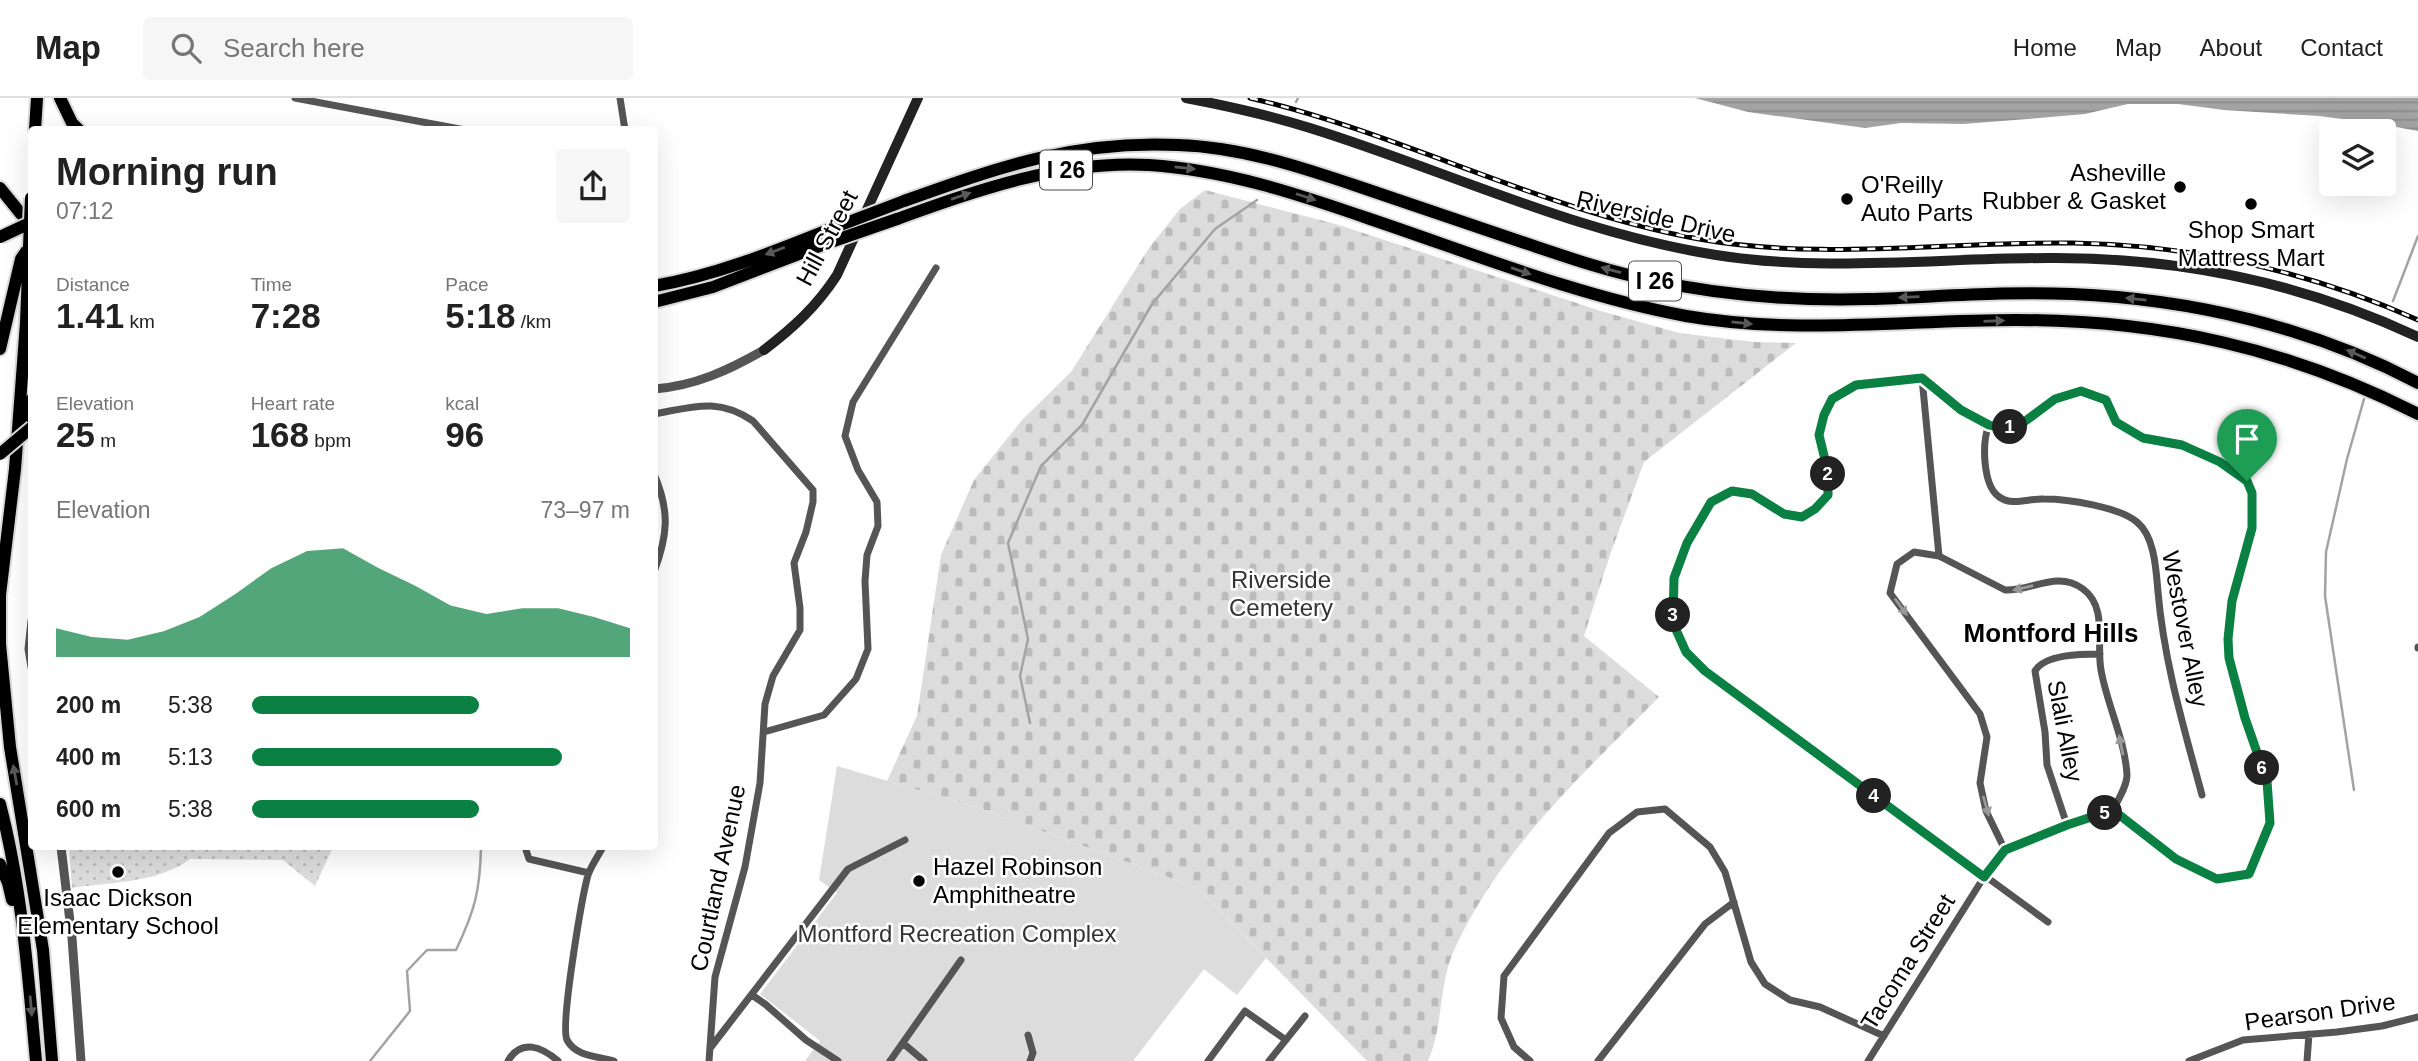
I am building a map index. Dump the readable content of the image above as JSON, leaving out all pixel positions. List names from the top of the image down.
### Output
{
  "streets": {
    "highway": ["I 26"],
    "main road": ["Riverside Drive", "Hill Street"],
    "street": [
      "Westover Alley",
      "Slali Alley",
      "Courtland Avenue",
      "Tacoma Street",
      "Pearson Drive"
    ]
  },
  "districts": ["Montford Hills"],
  "parks": ["Riverside Cemetery", "Montford Recreation Complex"],
  "places": [
    "Asheville Rubber & Gasket",
    "O'Reilly Auto Parts",
    "Shop Smart Mattress Mart",
    "Isaac Dickson Elementary School",
    "Hazel Robinson Amphitheatre"
  ],
  "page": {
    "header": "Map",
    "search": "Search here",
    "nav": [
      "Home",
      "Map",
      "About",
      "Contact"
    ],
    "heading": ["Morning run", "07:12"],
    "stats": [
      ["Distance", "1.41 km"],
      ["Time", "7:28"],
      ["Pace", "5:18 /km"],
      ["Elevation", "25 m"],
      ["Heart rate", "168 bpm"],
      ["kcal", "96"]
    ],
    "pins": [
      "1",
      "2",
      "3",
      "6",
      "4",
      "5"
    ],
    "chart": ["Elevation", "73–97 m"],
    "list": [
      {
        "name": "200 m",
        "note": "5:38"
      },
      {
        "name": "400 m",
        "note": "5:13"
      },
      {
        "name": "600 m",
        "note": "5:38"
      }
    ]
  }
}
